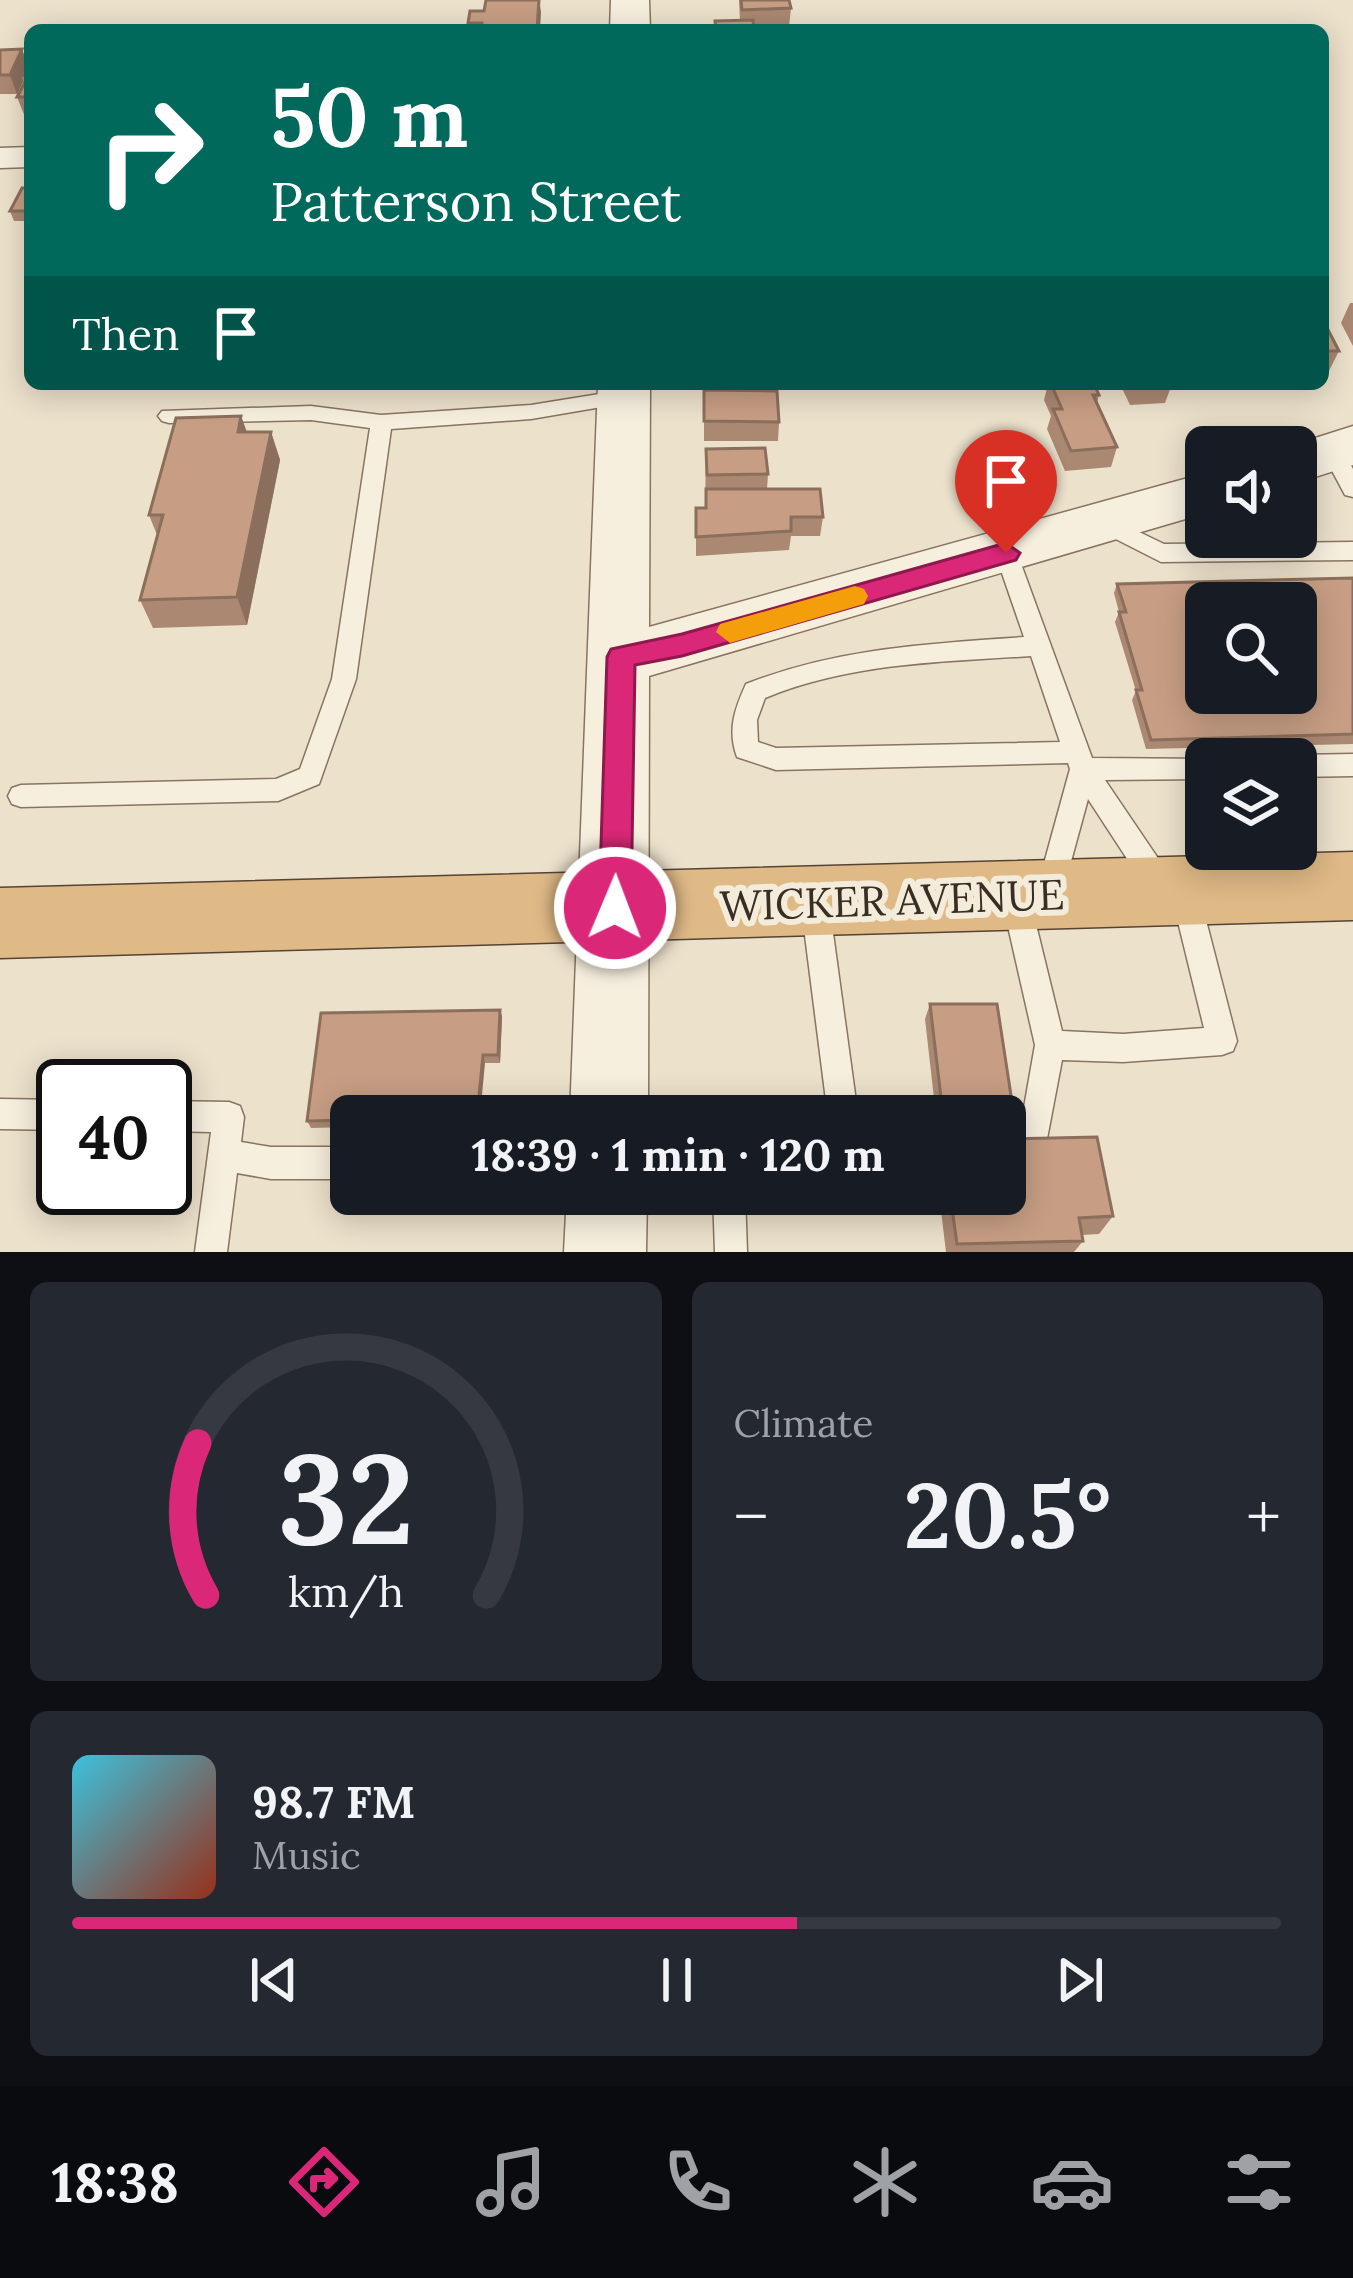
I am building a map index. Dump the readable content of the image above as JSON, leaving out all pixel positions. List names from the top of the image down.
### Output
{
  "streets": {
    "highway": ["WICKER AVENUE"]
  },
  "page": {
    "turn": ["50 m", "Patterson Street"],
    "then": "Then",
    "limit": "40",
    "trip": "18:39 · 1 min · 120 m",
    "tile": "Climate",
    "heat": ["−", "20.5°", "+"],
    "song": ["98.7 FM", "Music"],
    "tabs": "18:38",
    "gauge": ["32", "km/h"]
  }
}
